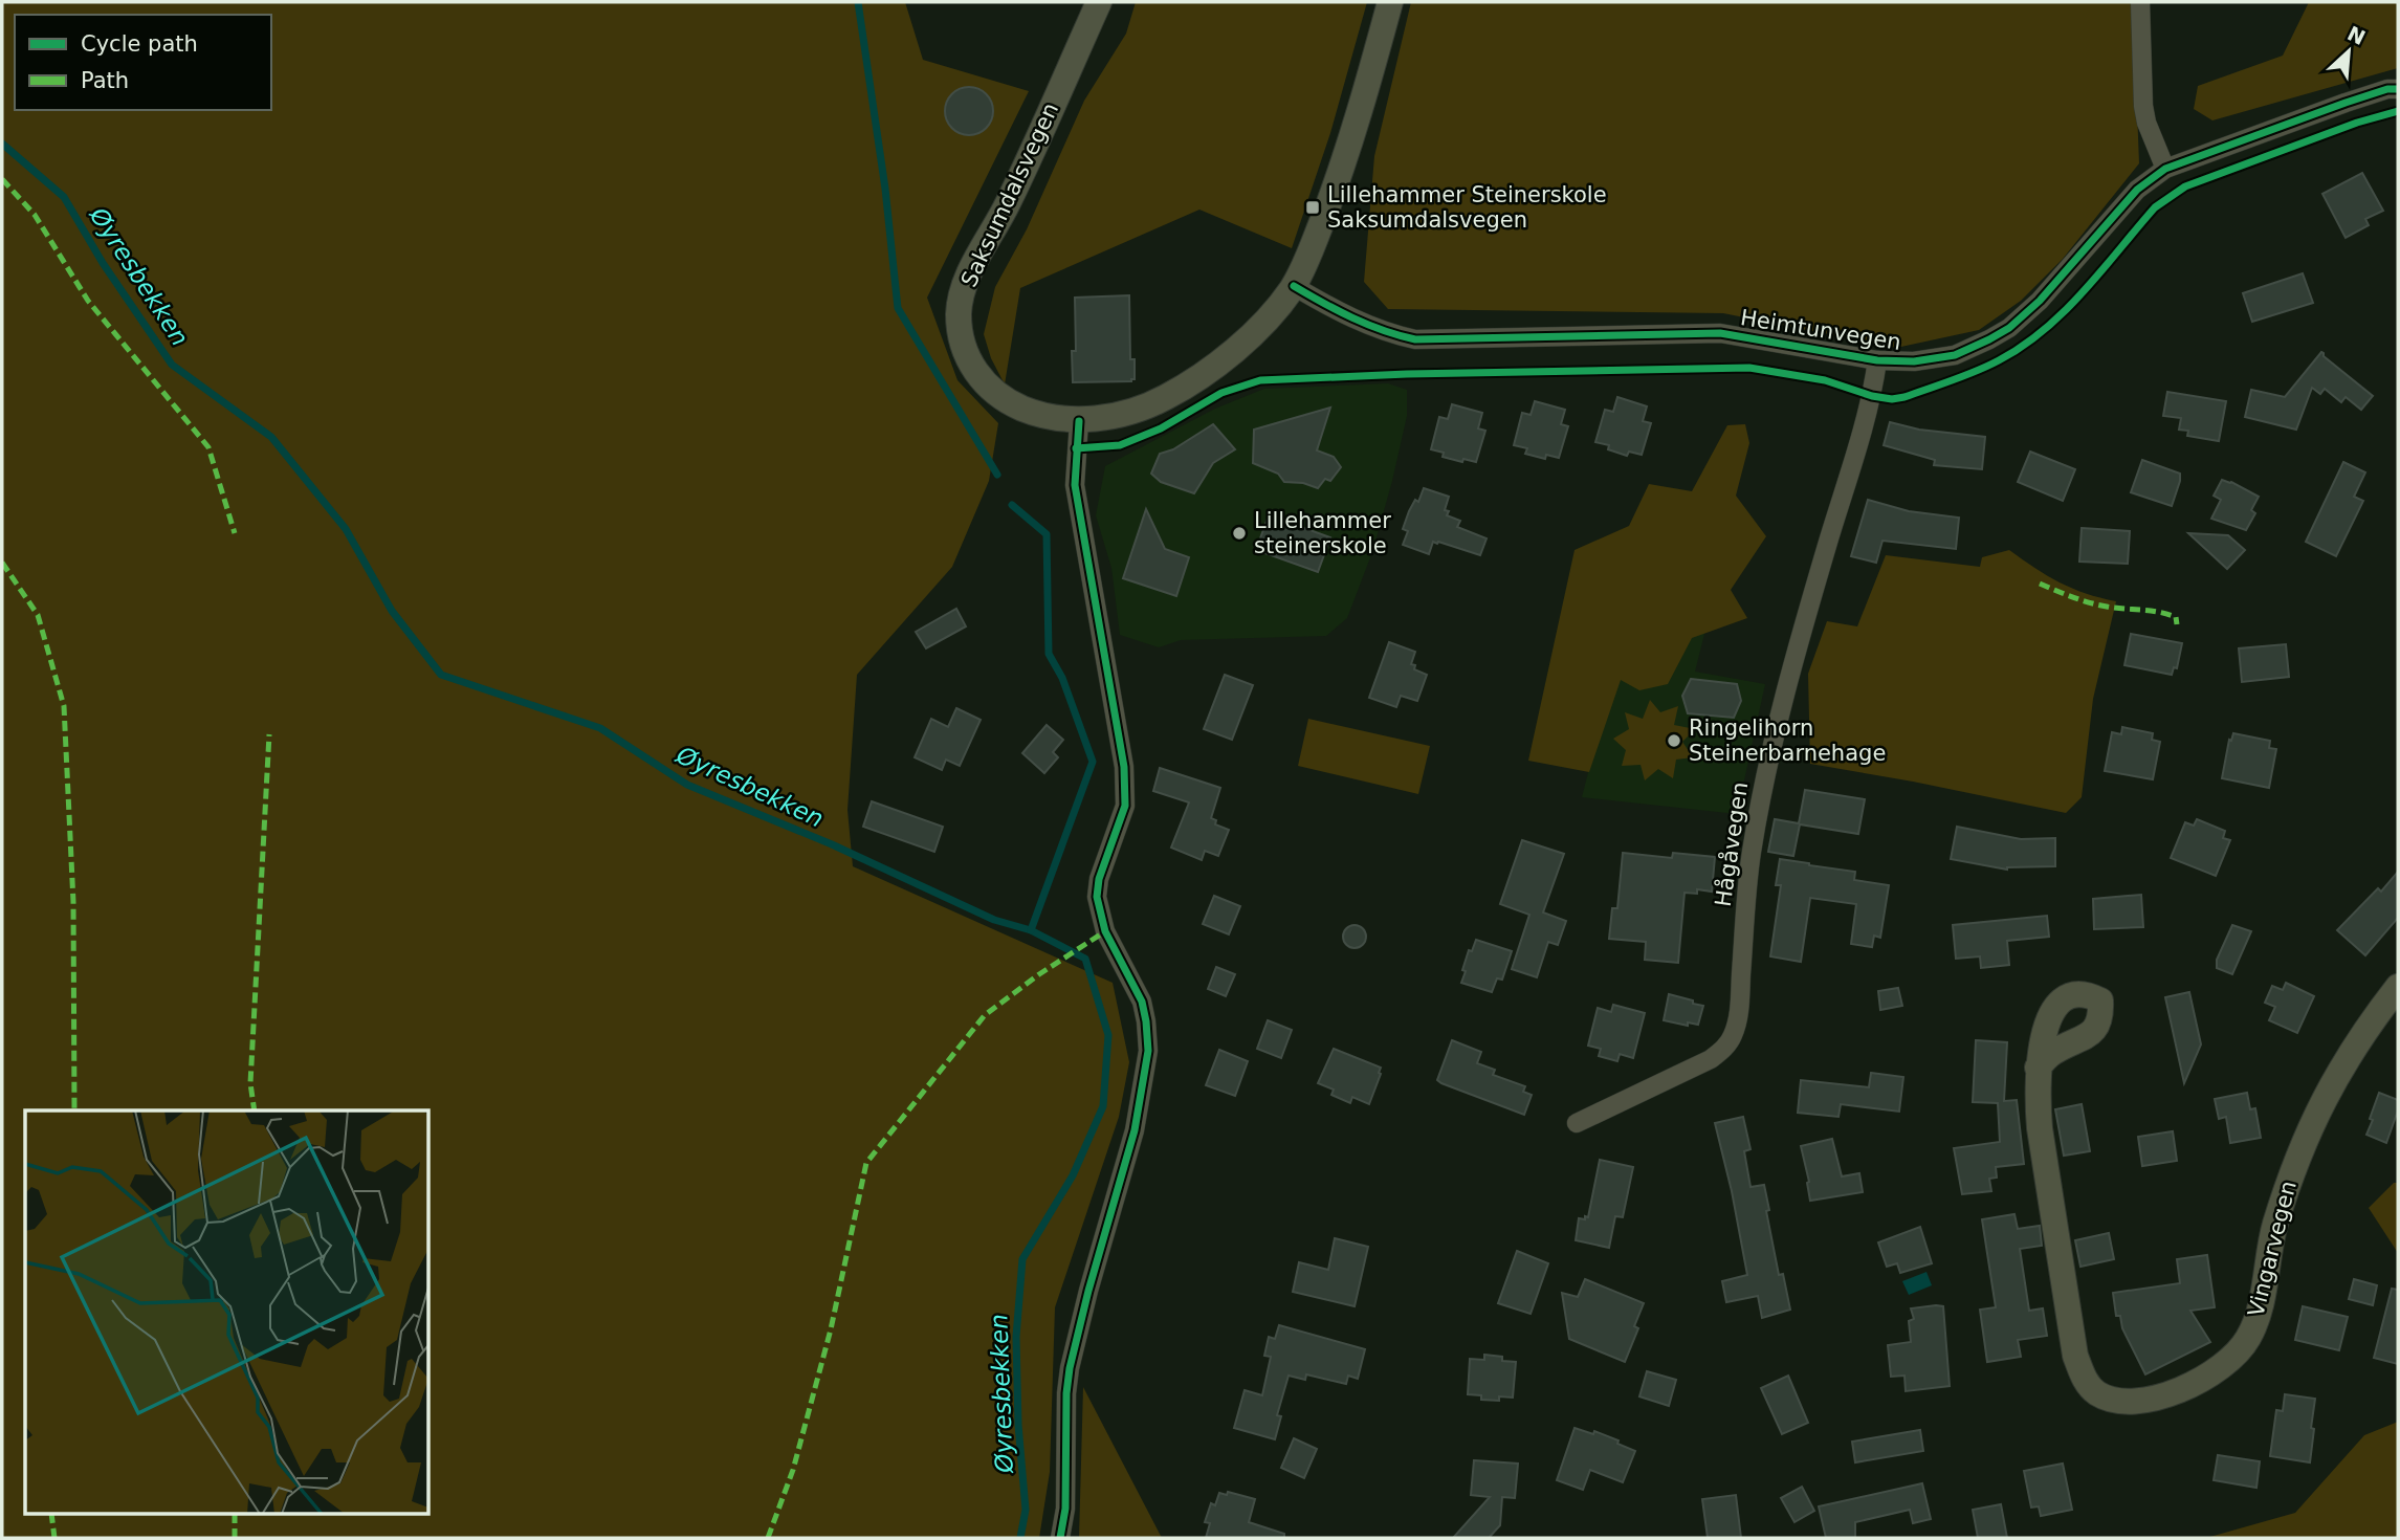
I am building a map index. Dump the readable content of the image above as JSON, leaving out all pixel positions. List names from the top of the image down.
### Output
{
  "streets": {
    "main road": ["Saksumdalsvegen", "Vingarvegen"],
    "street": ["Heimtunvegen", "Hågåvegen"]
  },
  "crossings": [
    ["Saksumdalsvegen", "Heimtunvegen"],
    ["Heimtunvegen", "Hågåvegen"]
  ],
  "water": ["Øyresbekken"],
  "places": {
    "transit": ["Lillehammer Steinerskole Saksumdalsvegen"],
    "other": ["Lillehammer steinerskole", "Ringelihorn Steinerbarnehage"]
  },
  "legend": ["Cycle path", "Path"],
  "north": "top right"
}
